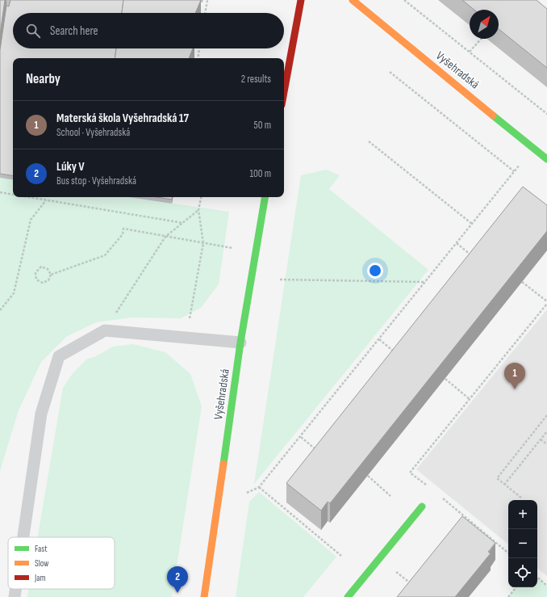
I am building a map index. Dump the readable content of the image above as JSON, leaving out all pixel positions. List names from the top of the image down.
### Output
{
  "streets": {
    "street": ["Vyšehradská"]
  },
  "legend": ["Fast", "Slow", "Jam"],
  "north": "top right",
  "page": {
    "search": "Search here",
    "heading": ["Nearby", "2 results"],
    "list": [
      {
        "mark": "1",
        "name": "Materská škola Vyšehradská 17",
        "note": "School · Vyšehradská",
        "value": "50 m"
      },
      {
        "mark": "2",
        "name": "Lúky V",
        "note": "Bus stop · Vyšehradská",
        "value": "100 m"
      }
    ],
    "pins": ["1", "2"],
    "map_buttons": ["+", "−"]
  }
}
